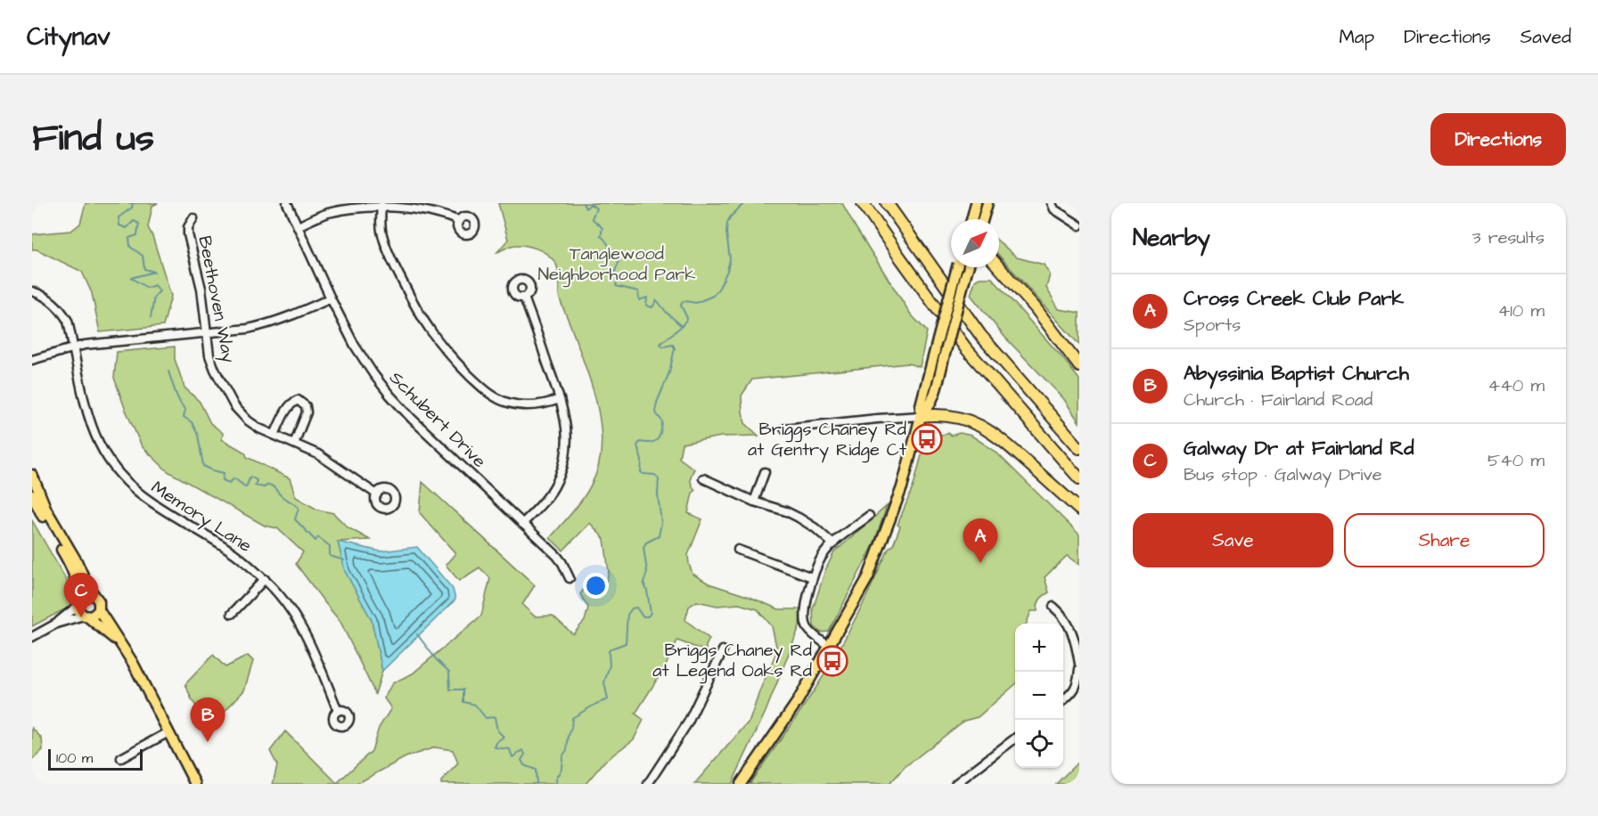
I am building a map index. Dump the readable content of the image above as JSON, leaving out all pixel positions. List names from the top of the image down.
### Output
{
  "streets": {
    "street": ["Beethoven Way", "Schubert Drive", "Memory Lane"]
  },
  "parks": ["Tanglewood Neighborhood Park"],
  "places": {
    "bus stop": ["Briggs Chaney Rd at Gentry Ridge Ct", "Briggs Chaney Rd at Legend Oaks Rd"]
  },
  "scale_bar": "100 m",
  "north": "top right",
  "page": {
    "header": "Citynav",
    "nav": ["Map", "Directions", "Saved"],
    "title": "Find us",
    "buttons": [
      "Directions",
      ["Save", "Share"]
    ],
    "heading": ["Nearby", "3 results"],
    "list": [
      {
        "mark": "A",
        "name": "Cross Creek Club Park",
        "note": "Sports",
        "value": "410 m"
      },
      {
        "mark": "B",
        "name": "Abyssinia Baptist Church",
        "note": "Church · Fairland Road",
        "value": "440 m"
      },
      {
        "mark": "C",
        "name": "Galway Dr at Fairland Rd",
        "note": "Bus stop · Galway Drive",
        "value": "540 m"
      }
    ],
    "pins": ["A", "C", "B"],
    "map_buttons": ["+", "−"],
    "scale": "100 m"
  }
}
